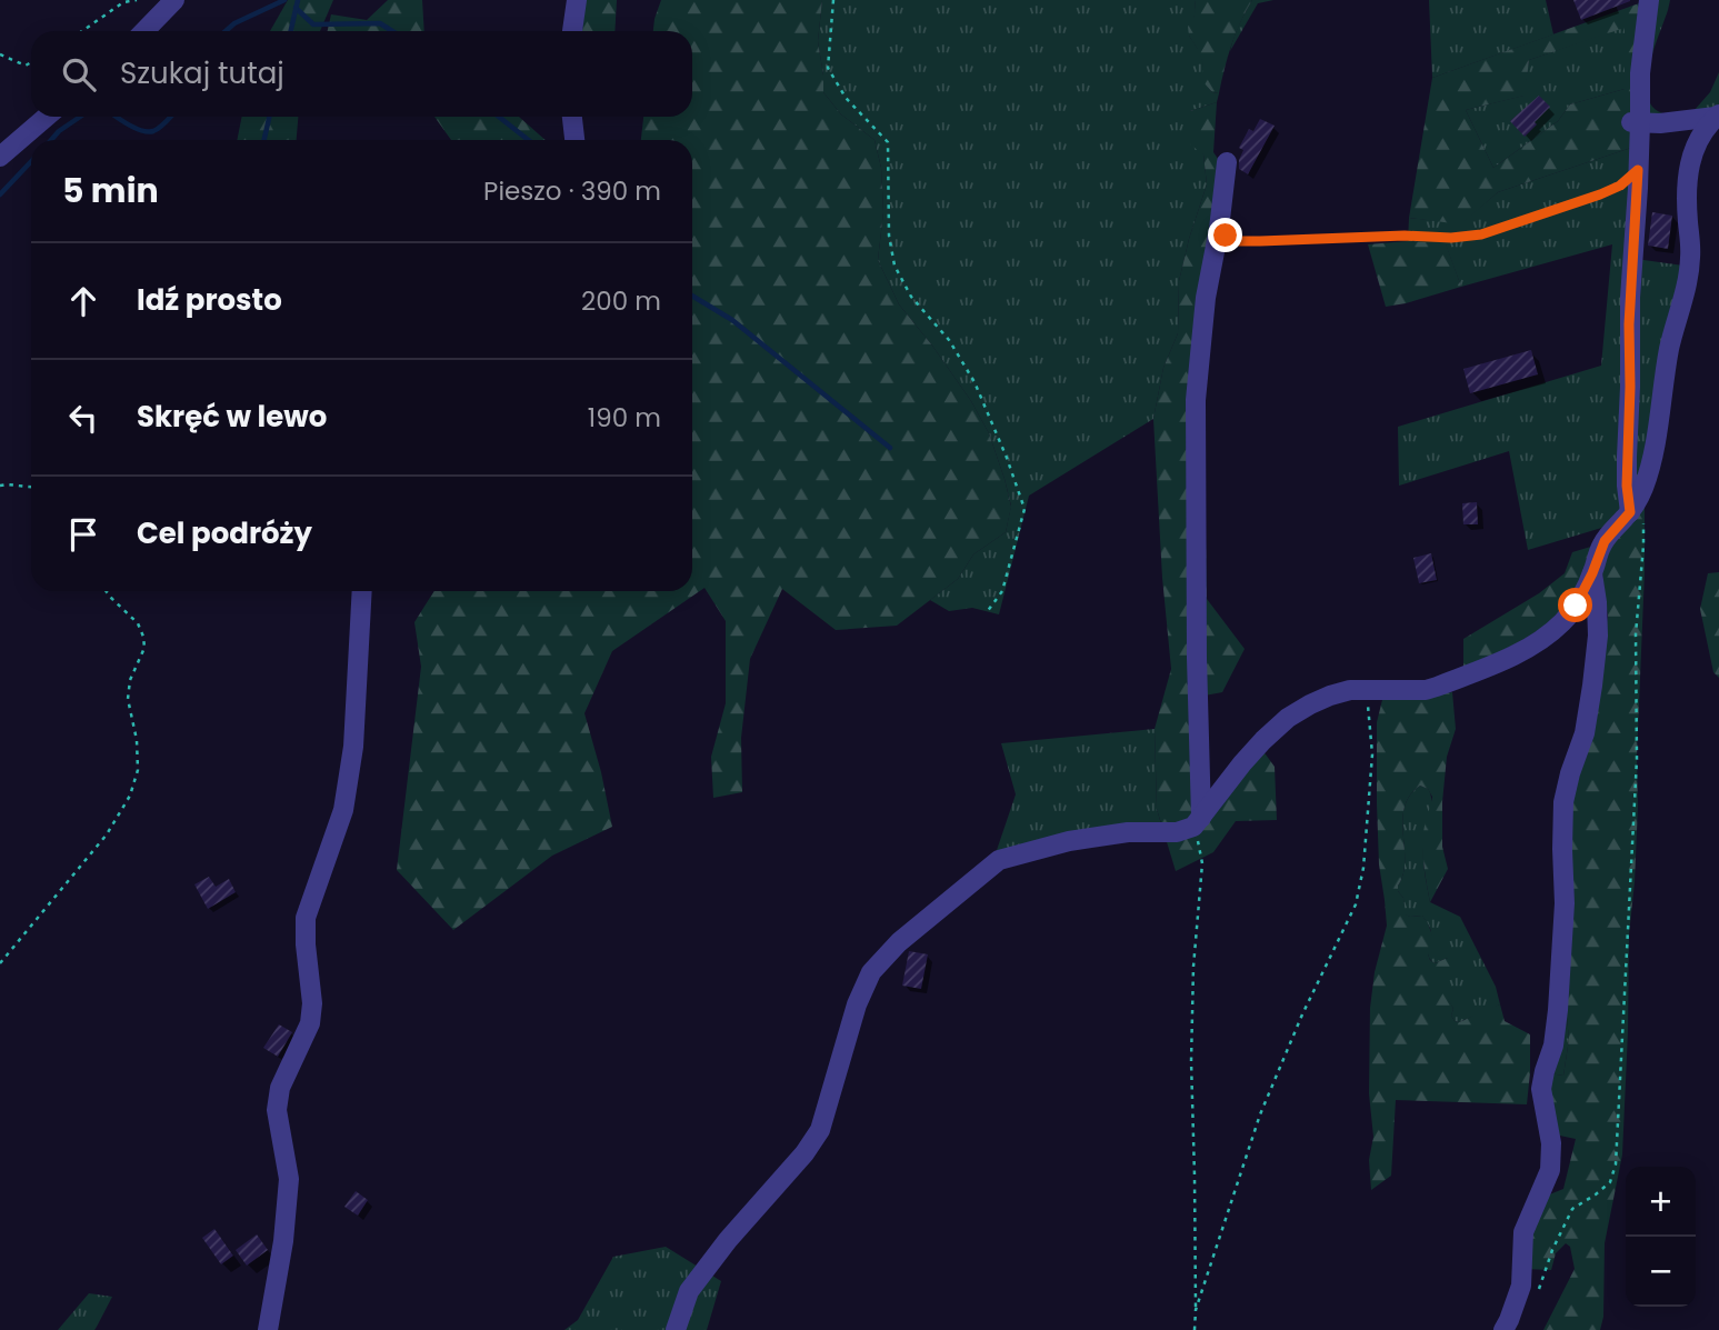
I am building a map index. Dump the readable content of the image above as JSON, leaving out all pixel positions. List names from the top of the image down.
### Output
{
  "page": {
    "search": "Szukaj tutaj",
    "heading": ["5 min", "Pieszo · 390 m"],
    "list": [
      ["Idź prosto", "200 m"],
      ["Skręć w lewo", "190 m"],
      "Cel podróży"
    ],
    "map_buttons": ["+", "−"]
  }
}
